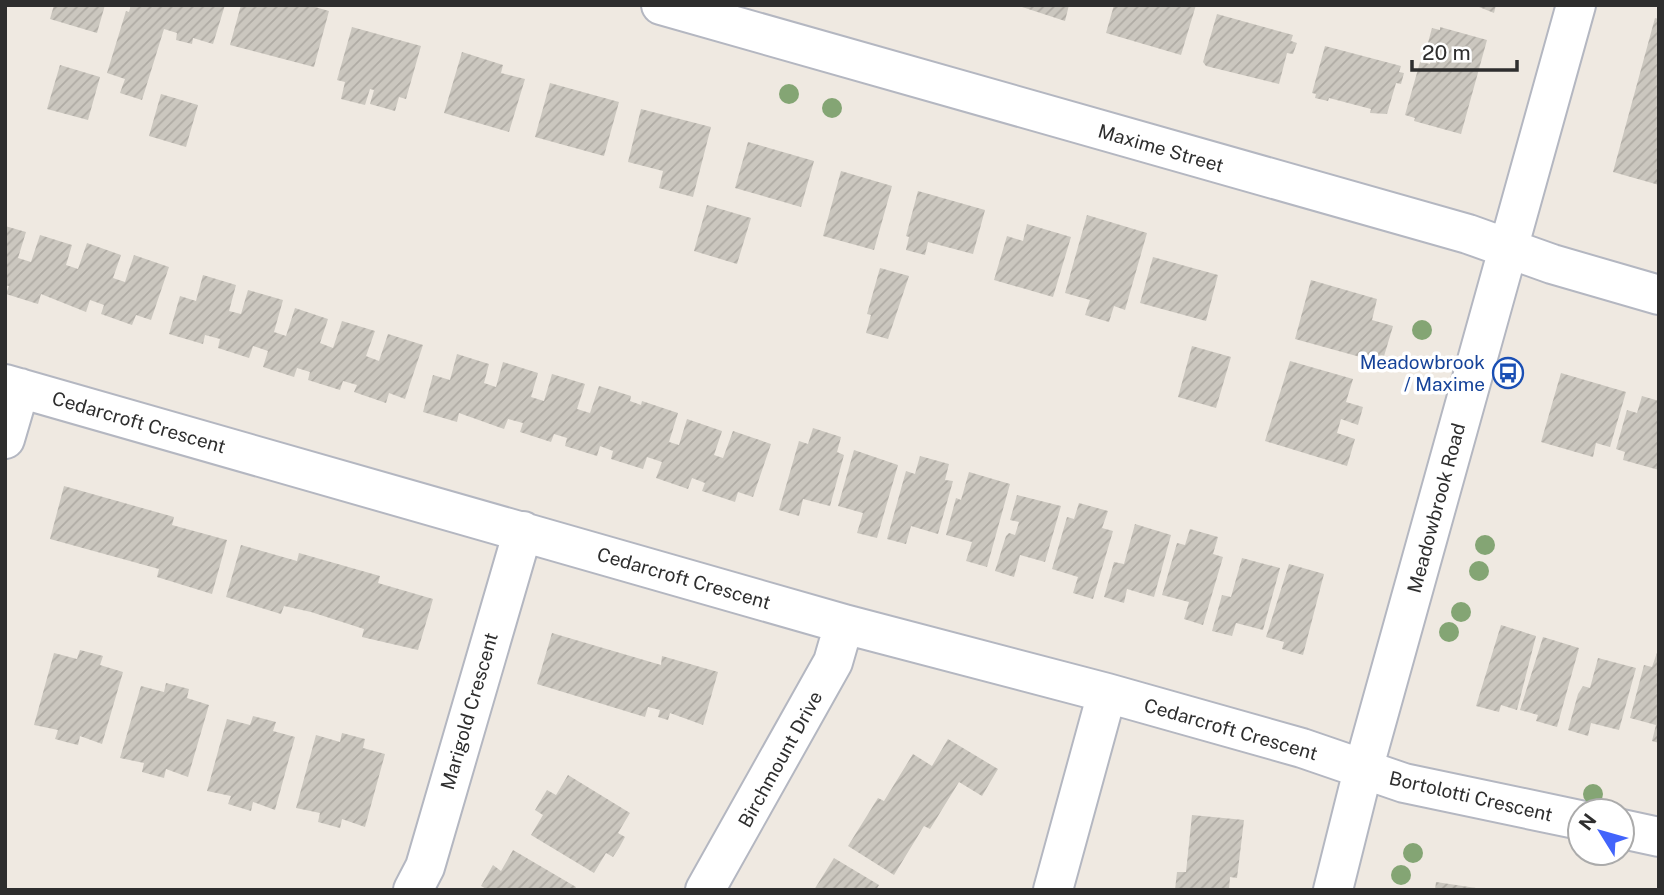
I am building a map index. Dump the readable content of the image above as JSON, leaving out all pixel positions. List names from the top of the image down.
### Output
{
  "streets": {
    "street": [
      "Maxime Street",
      "Cedarcroft Crescent",
      "Meadowbrook Road",
      "Marigold Crescent",
      "Birchmount Drive",
      "Bortolotti Crescent"
    ]
  },
  "crossings": [
    ["Maxime Street", "Meadowbrook Road"],
    ["Cedarcroft Crescent", "Meadowbrook Road"],
    ["Cedarcroft Crescent", "Marigold Crescent"],
    ["Cedarcroft Crescent", "Birchmount Drive"],
    ["Cedarcroft Crescent", "Bortolotti Crescent"],
    ["Meadowbrook Road", "Bortolotti Crescent"]
  ],
  "places": {
    "bus stop": ["Meadowbrook / Maxime"]
  },
  "scale_bar": "20 m",
  "north": "top left"
}
